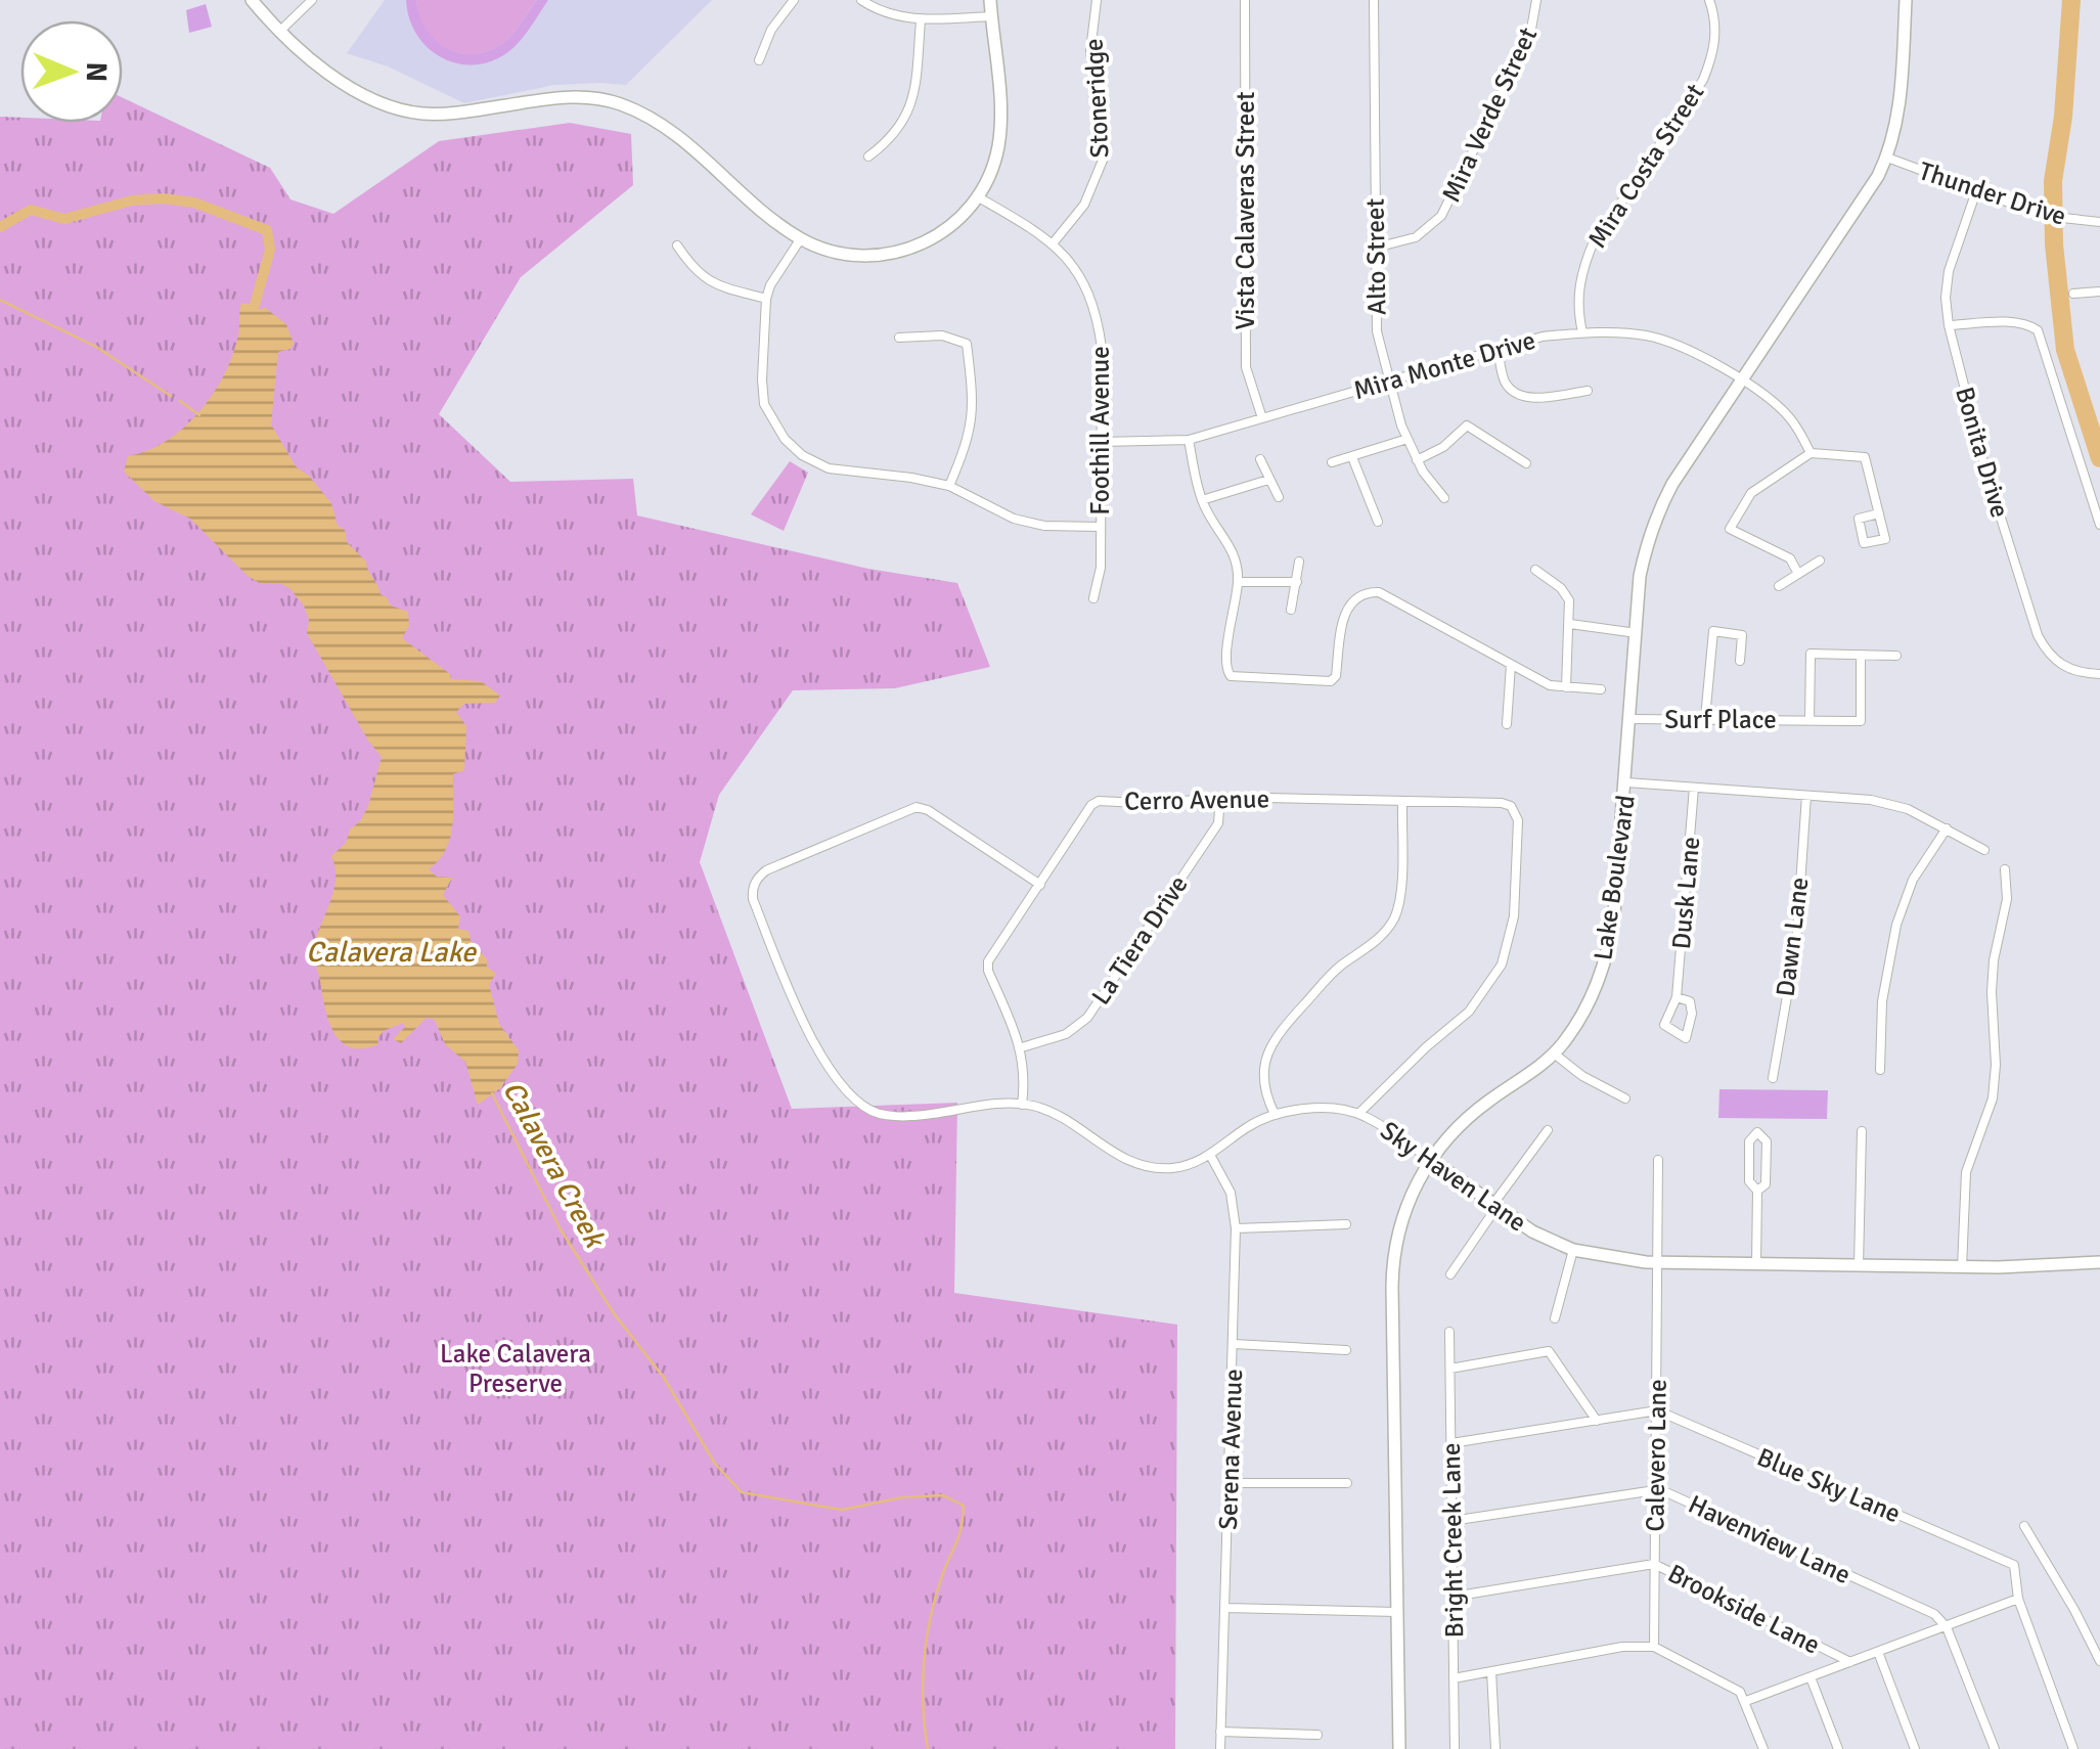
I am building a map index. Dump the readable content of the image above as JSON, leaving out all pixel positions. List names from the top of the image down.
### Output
{
  "streets": {
    "main road": ["Lake Boulevard", "Sky Haven Lane"],
    "street": [
      "Stoneridge",
      "Mira Verde Street",
      "Mira Costa Street",
      "Thunder Drive",
      "Vista Calaveras Street",
      "Alto Street",
      "Mira Monte Drive",
      "Foothill Avenue",
      "Bonita Drive",
      "Surf Place",
      "Cerro Avenue",
      "Dusk Lane",
      "Dawn Lane",
      "La Tiera Drive",
      "Serena Avenue",
      "Calevero Lane",
      "Blue Sky Lane",
      "Havenview Lane",
      "Bright Creek Lane",
      "Brookside Lane"
    ]
  },
  "crossings": [
    ["Stoneridge", "Foothill Avenue"],
    ["Mira Verde Street", "Alto Street"],
    ["Mira Costa Street", "Mira Monte Drive"],
    ["Thunder Drive", "Bonita Drive"],
    ["Thunder Drive", "Lake Boulevard"],
    ["Vista Calaveras Street", "Mira Monte Drive"],
    ["Alto Street", "Mira Monte Drive"],
    ["Mira Monte Drive", "Foothill Avenue"],
    ["Mira Monte Drive", "Lake Boulevard"],
    ["Surf Place", "Lake Boulevard"],
    ["Cerro Avenue", "La Tiera Drive"],
    ["Cerro Avenue", "Sky Haven Lane"],
    ["Lake Boulevard", "Sky Haven Lane"],
    ["Sky Haven Lane", "Serena Avenue"],
    ["Sky Haven Lane", "Calevero Lane"],
    ["Calevero Lane", "Blue Sky Lane"],
    ["Calevero Lane", "Havenview Lane"],
    ["Calevero Lane", "Brookside Lane"],
    ["Havenview Lane", "Bright Creek Lane"],
    ["Bright Creek Lane", "Brookside Lane"]
  ],
  "water": ["Calavera Lake", "Calavera Creek"],
  "parks": ["Lake Calavera Preserve"],
  "north": "right"
}
